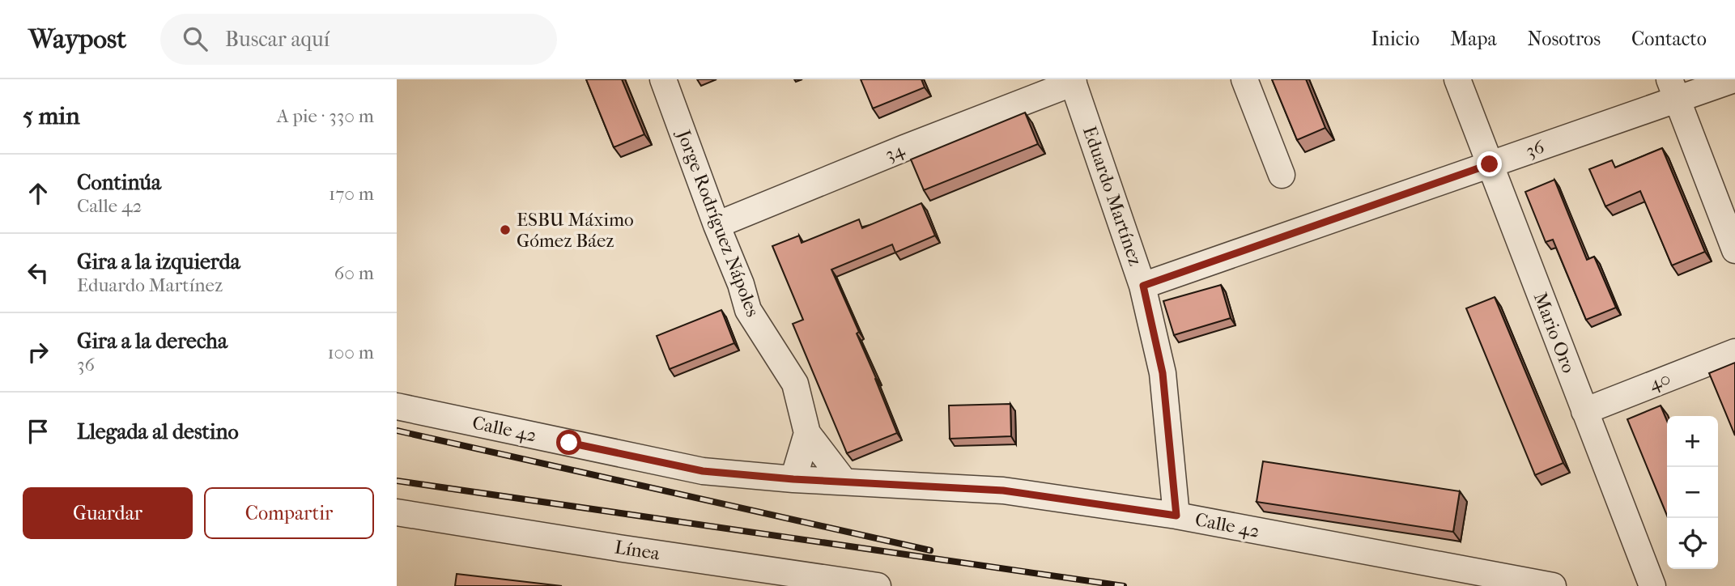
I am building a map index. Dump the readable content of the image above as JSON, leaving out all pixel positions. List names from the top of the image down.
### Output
{
  "streets": {
    "street": [
      "36",
      "34",
      "Eduardo Martínez",
      "Jorge Rodríguez Nápoles",
      "Mario Oro",
      "40",
      "Calle 42",
      "Línea"
    ]
  },
  "crossings": [
    ["36", "Eduardo Martínez"],
    ["36", "Mario Oro"],
    ["34", "Eduardo Martínez"],
    ["34", "Jorge Rodríguez Nápoles"],
    ["Eduardo Martínez", "Calle 42"],
    ["Jorge Rodríguez Nápoles", "Calle 42"],
    ["Mario Oro", "40"]
  ],
  "places": ["ESBU Máximo Gómez Báez"],
  "page": {
    "header": "Waypost",
    "search": "Buscar aquí",
    "nav": [
      "Inicio",
      "Mapa",
      "Nosotros",
      "Contacto"
    ],
    "heading": ["5 min", "A pie · 330 m"],
    "list": [
      ["Continúa", "Calle 42", "170 m"],
      ["Gira a la izquierda", "Eduardo Martínez", "60 m"],
      ["Gira a la derecha", "36", "100 m"],
      "Llegada al destino"
    ],
    "map_buttons": ["+", "−"],
    "buttons": ["Guardar", "Compartir"]
  }
}
